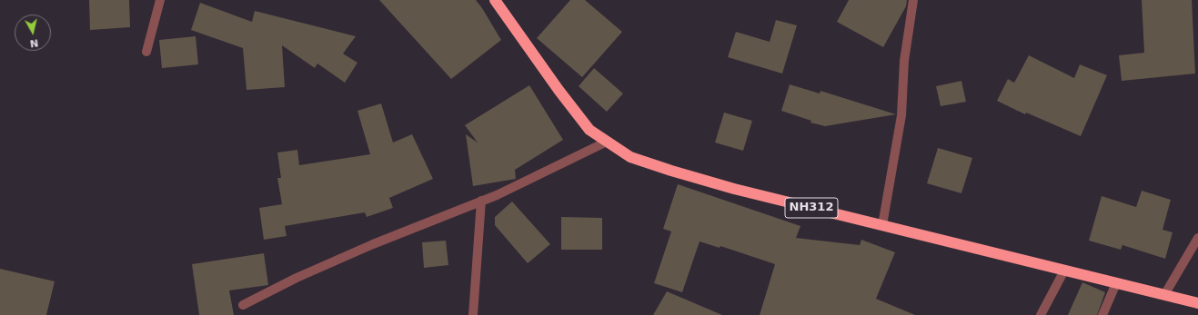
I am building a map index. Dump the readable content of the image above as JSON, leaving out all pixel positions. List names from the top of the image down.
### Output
{
  "streets": {
    "highway": ["NH312"]
  },
  "north": "bottom"
}
